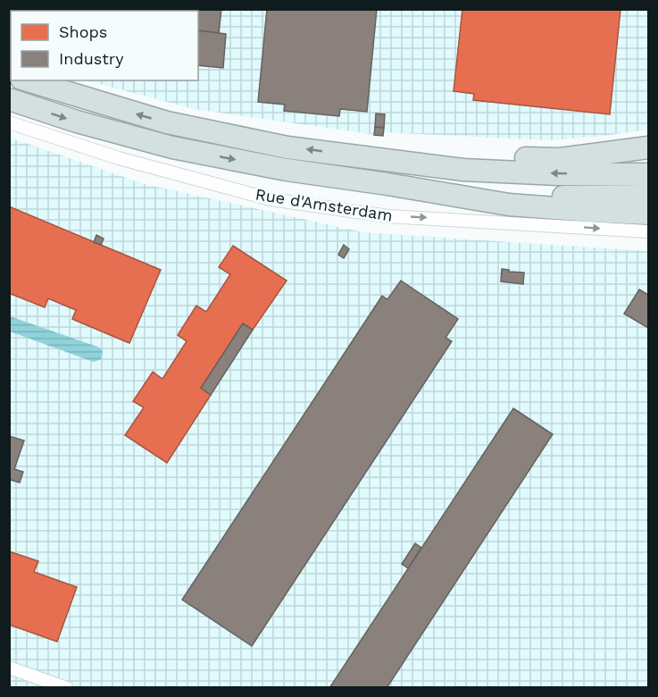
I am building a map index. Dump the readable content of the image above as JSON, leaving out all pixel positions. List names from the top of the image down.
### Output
{
  "streets": {
    "street": ["Rue d'Amsterdam"]
  },
  "one_way": ["Rue d'Amsterdam"],
  "legend": ["Shops", "Industry"]
}
